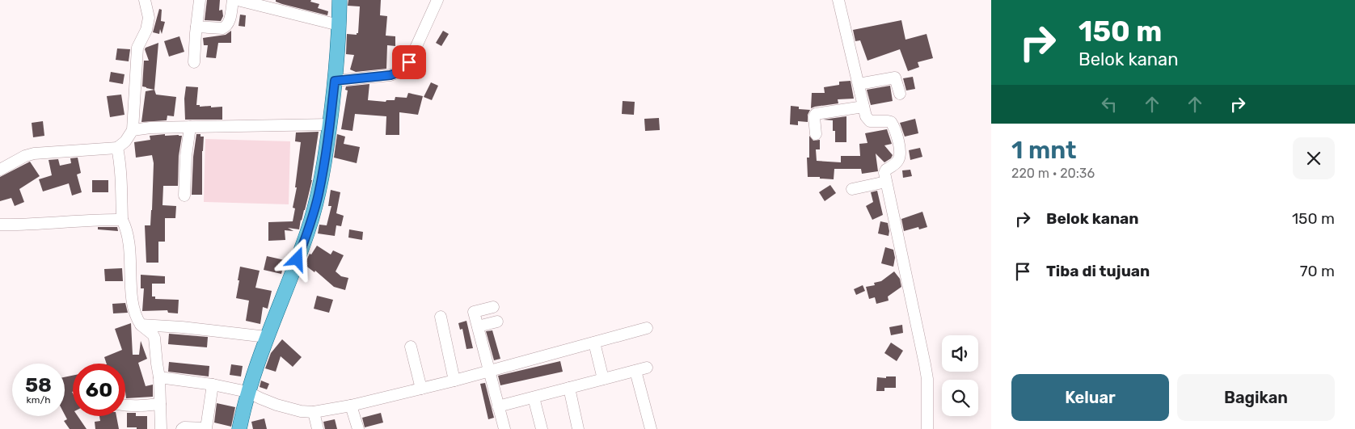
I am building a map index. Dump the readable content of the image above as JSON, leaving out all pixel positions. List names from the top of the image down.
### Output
{
  "page": {
    "turn": ["150 m", "Belok kanan"],
    "heading": ["1 mnt", "220 m · 20:36"],
    "list": [
      {
        "name": "Belok kanan",
        "value": "150 m"
      },
      {
        "name": "Tiba di tujuan",
        "value": "70 m"
      }
    ],
    "speed": "58 km/h",
    "limit": "60",
    "buttons": ["Keluar", "Bagikan"]
  }
}
